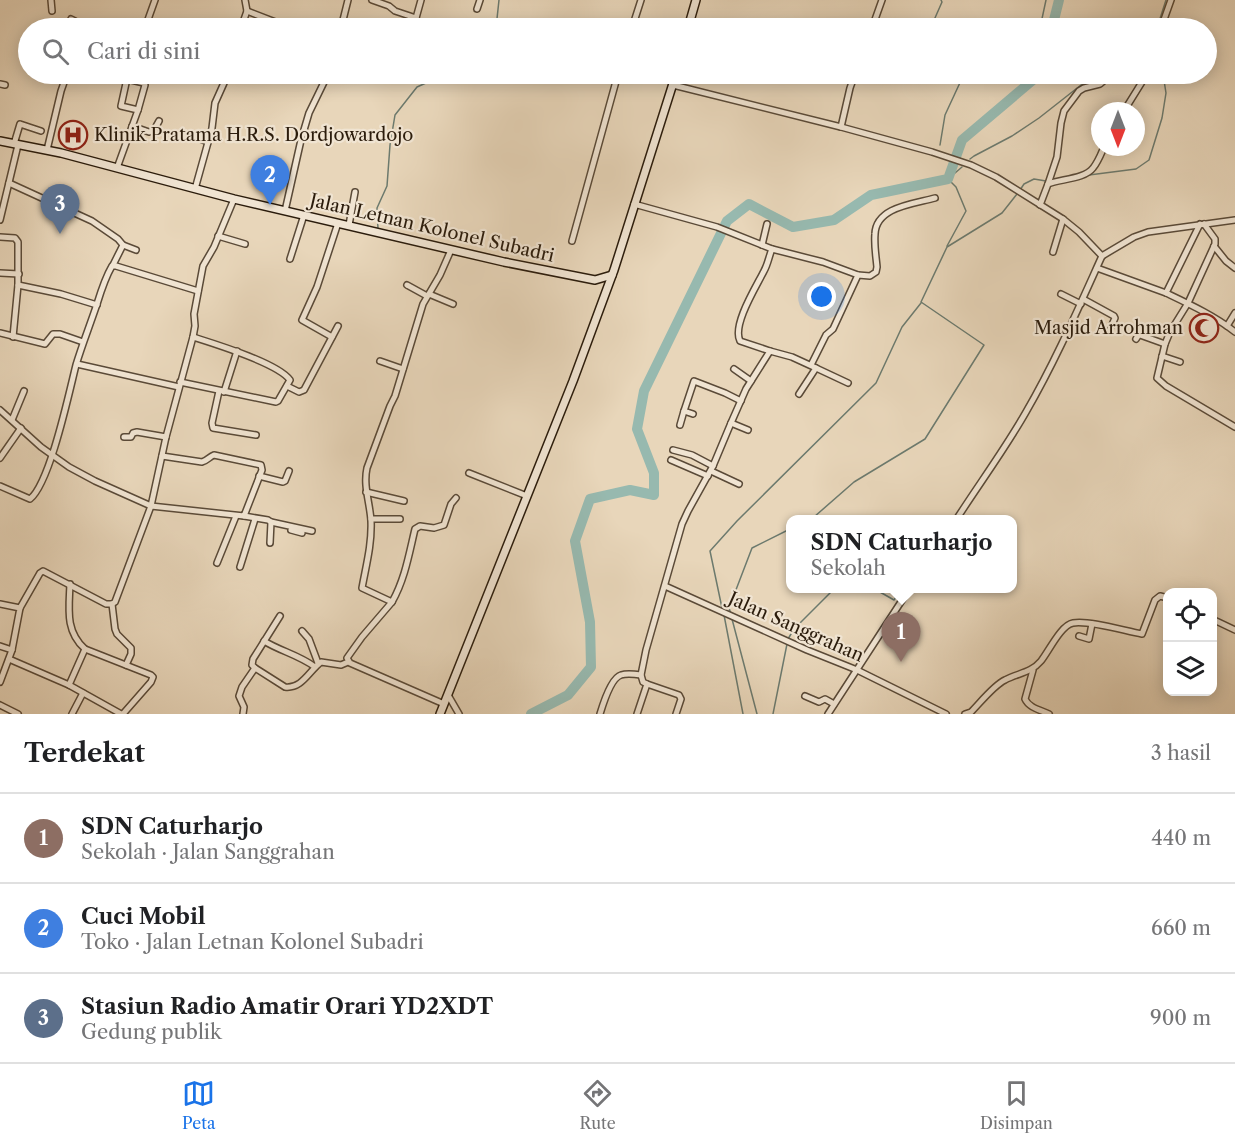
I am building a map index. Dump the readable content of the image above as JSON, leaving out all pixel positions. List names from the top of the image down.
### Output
{
  "streets": {
    "main road": ["Jalan Letnan Kolonel Subadri"],
    "street": ["Jalan Sanggrahan"]
  },
  "places": {
    "hospital": ["Klinik Pratama H.R.S. Dordjowardojo"],
    "mosque": ["Masjid Arrohman"]
  },
  "north": "bottom",
  "page": {
    "search": "Cari di sini",
    "pins": ["2", "3", "1"],
    "popup": ["SDN Caturharjo", "Sekolah"],
    "heading": ["Terdekat", "3 hasil"],
    "list": [
      {
        "mark": "1",
        "name": "SDN Caturharjo",
        "note": "Sekolah · Jalan Sanggrahan",
        "value": "440 m"
      },
      {
        "mark": "2",
        "name": "Cuci Mobil",
        "note": "Toko · Jalan Letnan Kolonel Subadri",
        "value": "660 m"
      },
      {
        "mark": "3",
        "name": "Stasiun Radio Amatir Orari YD2XDT",
        "note": "Gedung publik",
        "value": "900 m"
      }
    ],
    "nav": ["Peta", "Rute", "Disimpan"]
  }
}
